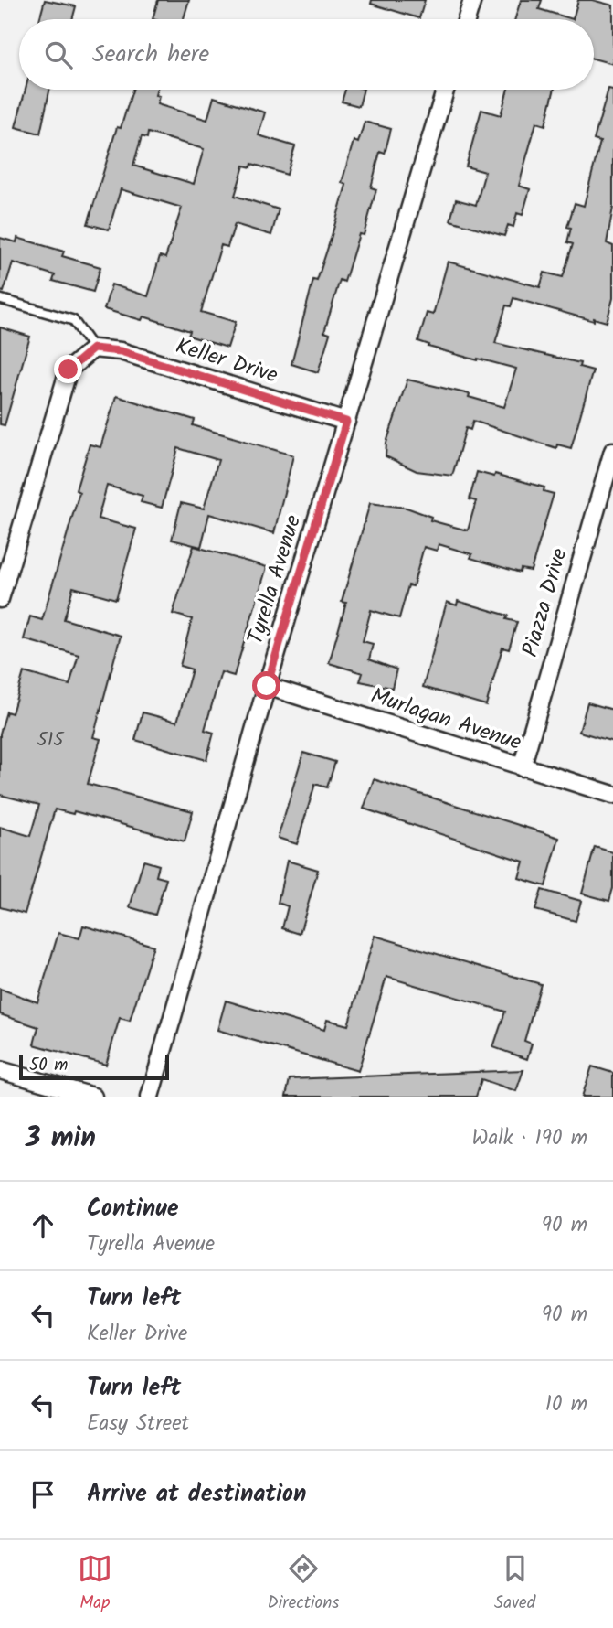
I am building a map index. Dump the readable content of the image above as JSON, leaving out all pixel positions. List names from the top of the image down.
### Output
{
  "streets": {
    "street": [
      "Keller Drive",
      "Tyrella Avenue",
      "Piazza Drive",
      "Murlagan Avenue"
    ]
  },
  "crossings": [
    ["Keller Drive", "Tyrella Avenue"],
    ["Tyrella Avenue", "Murlagan Avenue"],
    ["Piazza Drive", "Murlagan Avenue"]
  ],
  "house_numbers": ["515"],
  "scale_bar": "50 m",
  "page": {
    "search": "Search here",
    "scale": "50 m",
    "heading": ["3 min", "Walk · 190 m"],
    "list": [
      ["Continue", "Tyrella Avenue", "90 m"],
      ["Turn left", "Keller Drive", "90 m"],
      ["Turn left", "Easy Street", "10 m"],
      "Arrive at destination"
    ],
    "nav": ["Map", "Directions", "Saved"]
  }
}
